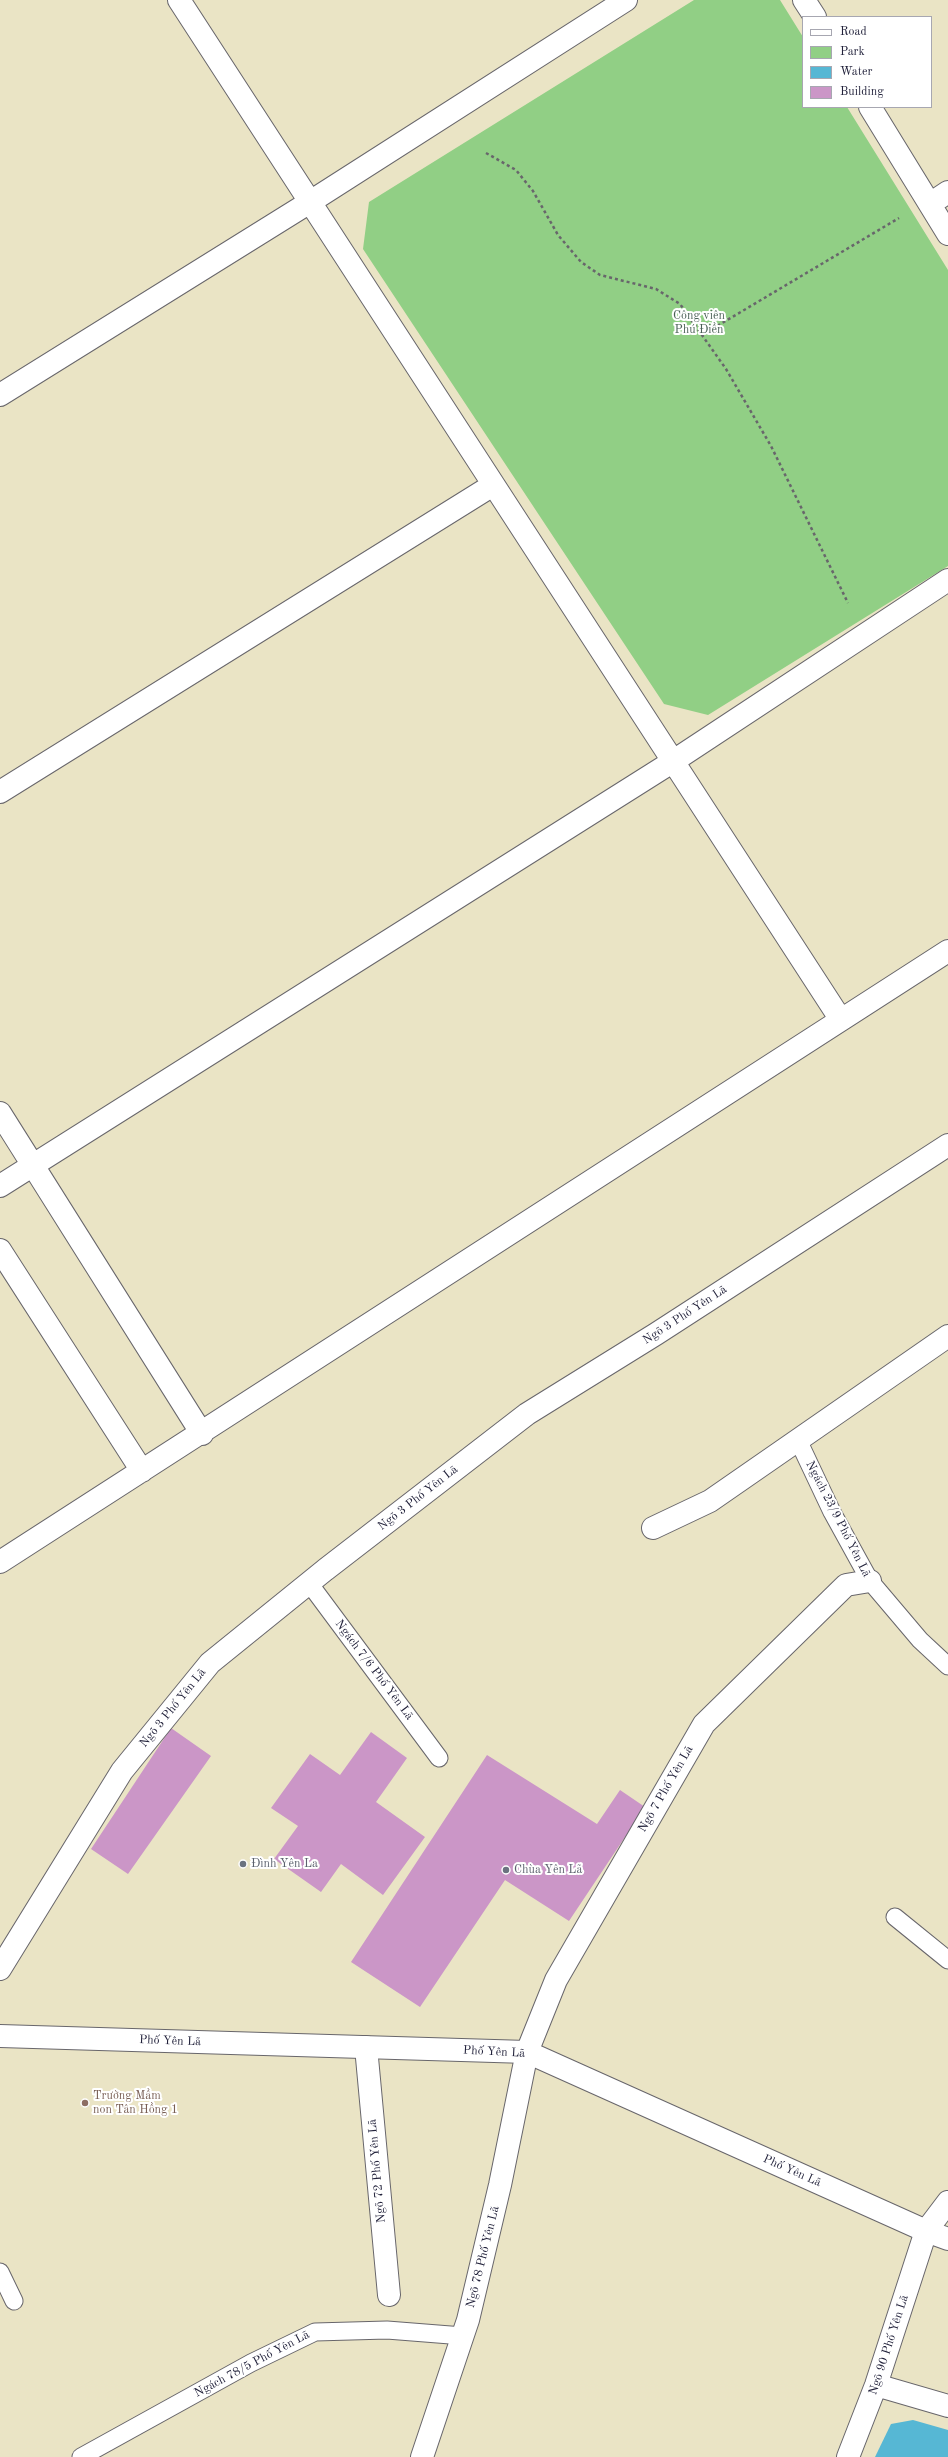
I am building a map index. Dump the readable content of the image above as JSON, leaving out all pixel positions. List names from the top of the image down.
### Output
{
  "streets": {
    "street": [
      "Ngõ 3 Phố Yên Lã",
      "Ngõ 7 Phố Yên Lã",
      "Phố Yên Lã",
      "Ngõ 72 Phố Yên Lã",
      "Ngõ 78 Phố Yên Lã",
      "Ngõ 90 Phố Yên Lã"
    ],
    "lane": ["Ngách 23/9 Phố Yên Lã", "Ngách 7/6 Phố Yên Lã", "Ngách 78/5 Phố Yên Lã"]
  },
  "crossings": [
    ["Ngõ 3 Phố Yên Lã", "Ngách 7/6 Phố Yên Lã"],
    ["Ngách 23/9 Phố Yên Lã", "Ngõ 7 Phố Yên Lã"],
    ["Ngõ 7 Phố Yên Lã", "Phố Yên Lã"],
    ["Ngõ 7 Phố Yên Lã", "Ngõ 78 Phố Yên Lã"],
    ["Phố Yên Lã", "Ngõ 72 Phố Yên Lã"],
    ["Phố Yên Lã", "Ngõ 78 Phố Yên Lã"],
    ["Phố Yên Lã", "Ngõ 90 Phố Yên Lã"],
    ["Ngõ 78 Phố Yên Lã", "Ngách 78/5 Phố Yên Lã"]
  ],
  "parks": ["Công viên Phú Điền"],
  "places": ["Đình Yên La", "Chùa Yên Lã", "Trường Mầm non Tân Hồng 1"],
  "legend": [
    "Road",
    "Park",
    "Water",
    "Building"
  ]
}
